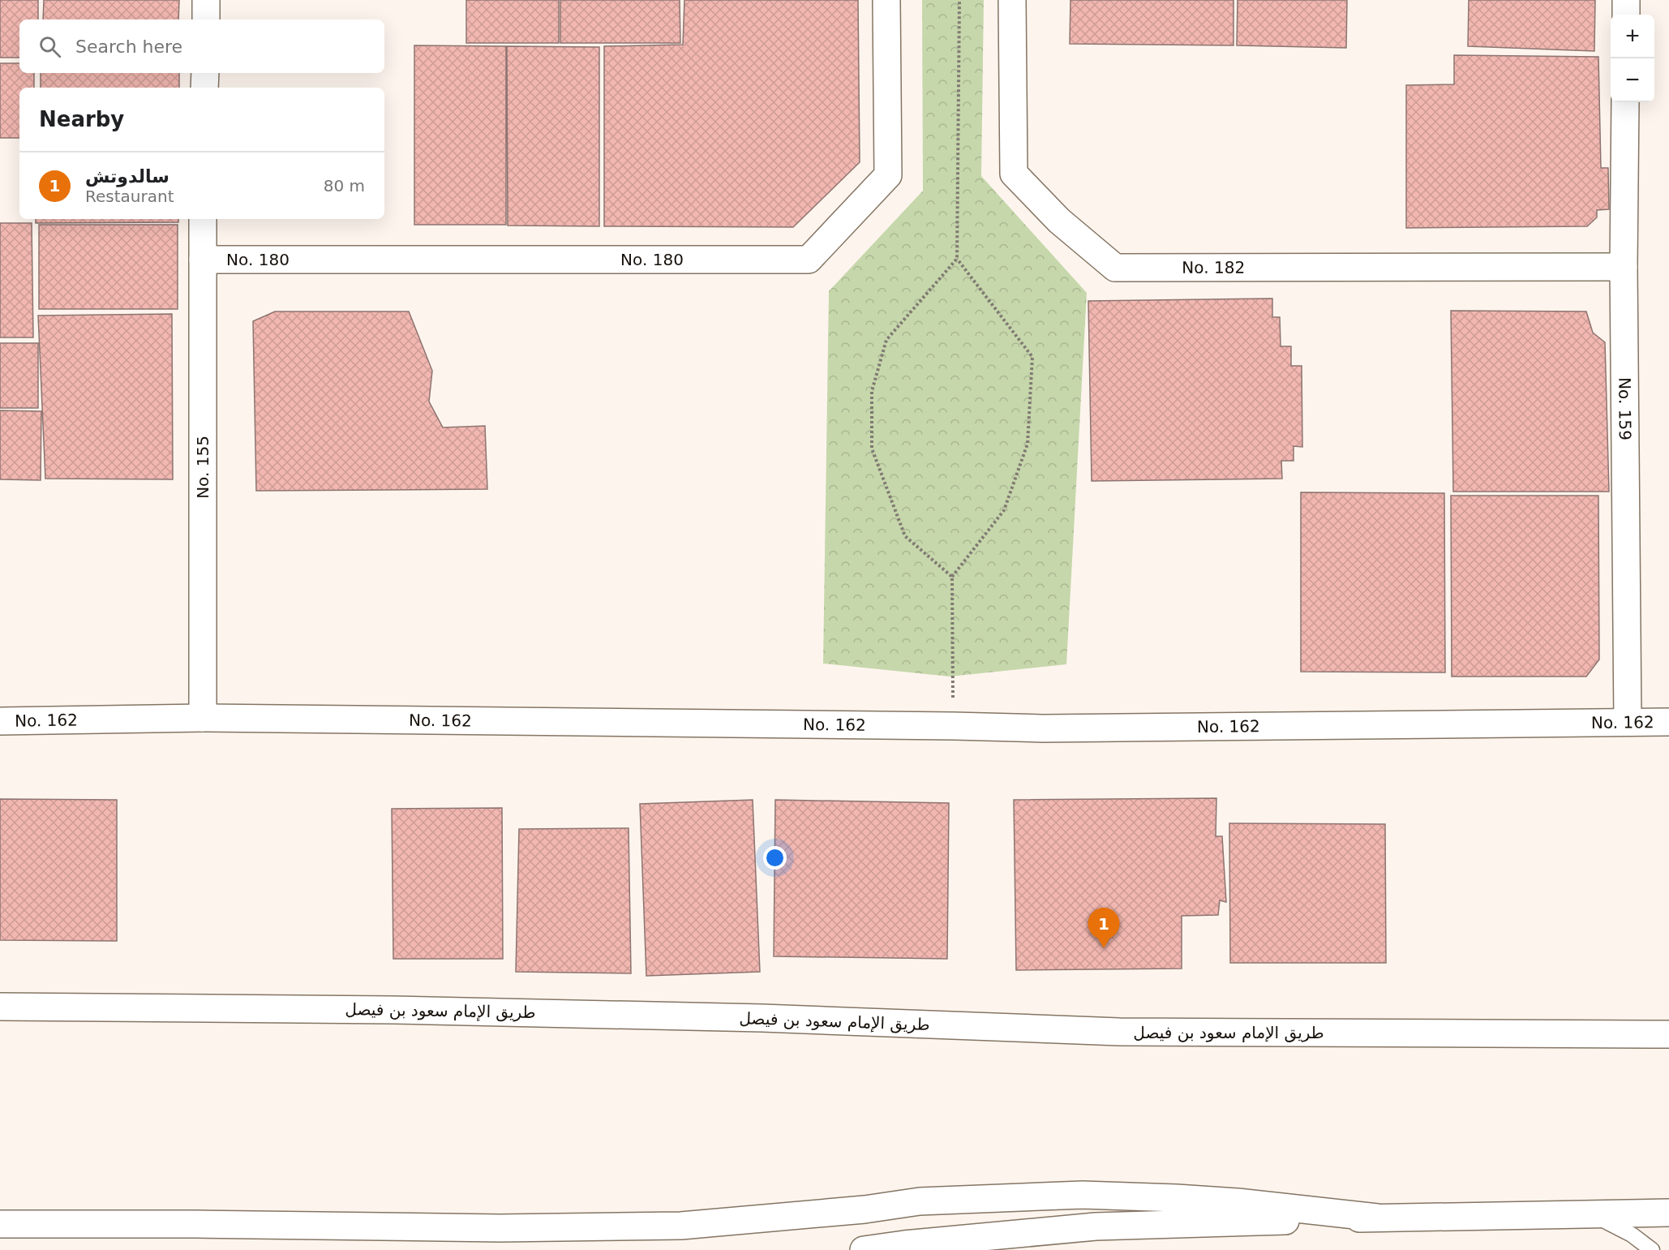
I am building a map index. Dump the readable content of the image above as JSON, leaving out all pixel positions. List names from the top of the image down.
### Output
{
  "streets": {
    "street": [
      "No. 180",
      "No. 182",
      "No. 159",
      "No. 155",
      "No. 162",
      "طريق الإمام سعود بن فيصل"
    ]
  },
  "crossings": [
    ["No. 180", "No. 155"],
    ["No. 182", "No. 159"],
    ["No. 159", "No. 162"],
    ["No. 155", "No. 162"]
  ],
  "page": {
    "map_buttons": ["+", "−"],
    "search": "Search here",
    "heading": "Nearby",
    "list": [
      {
        "mark": "1",
        "name": "سالدوتش",
        "note": "Restaurant",
        "value": "80 m"
      }
    ],
    "pins": "1"
  }
}
